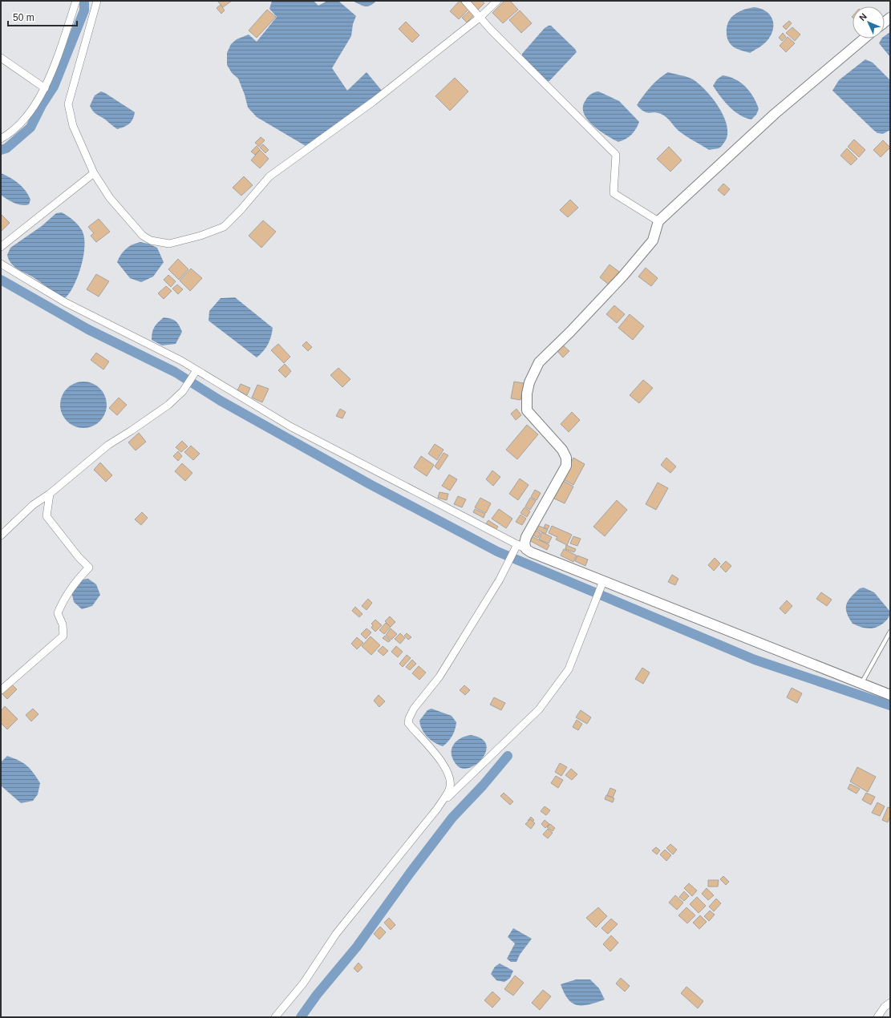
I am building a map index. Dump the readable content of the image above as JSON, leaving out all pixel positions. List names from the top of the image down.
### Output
{
  "scale_bar": "50 m",
  "north": "top left"
}
